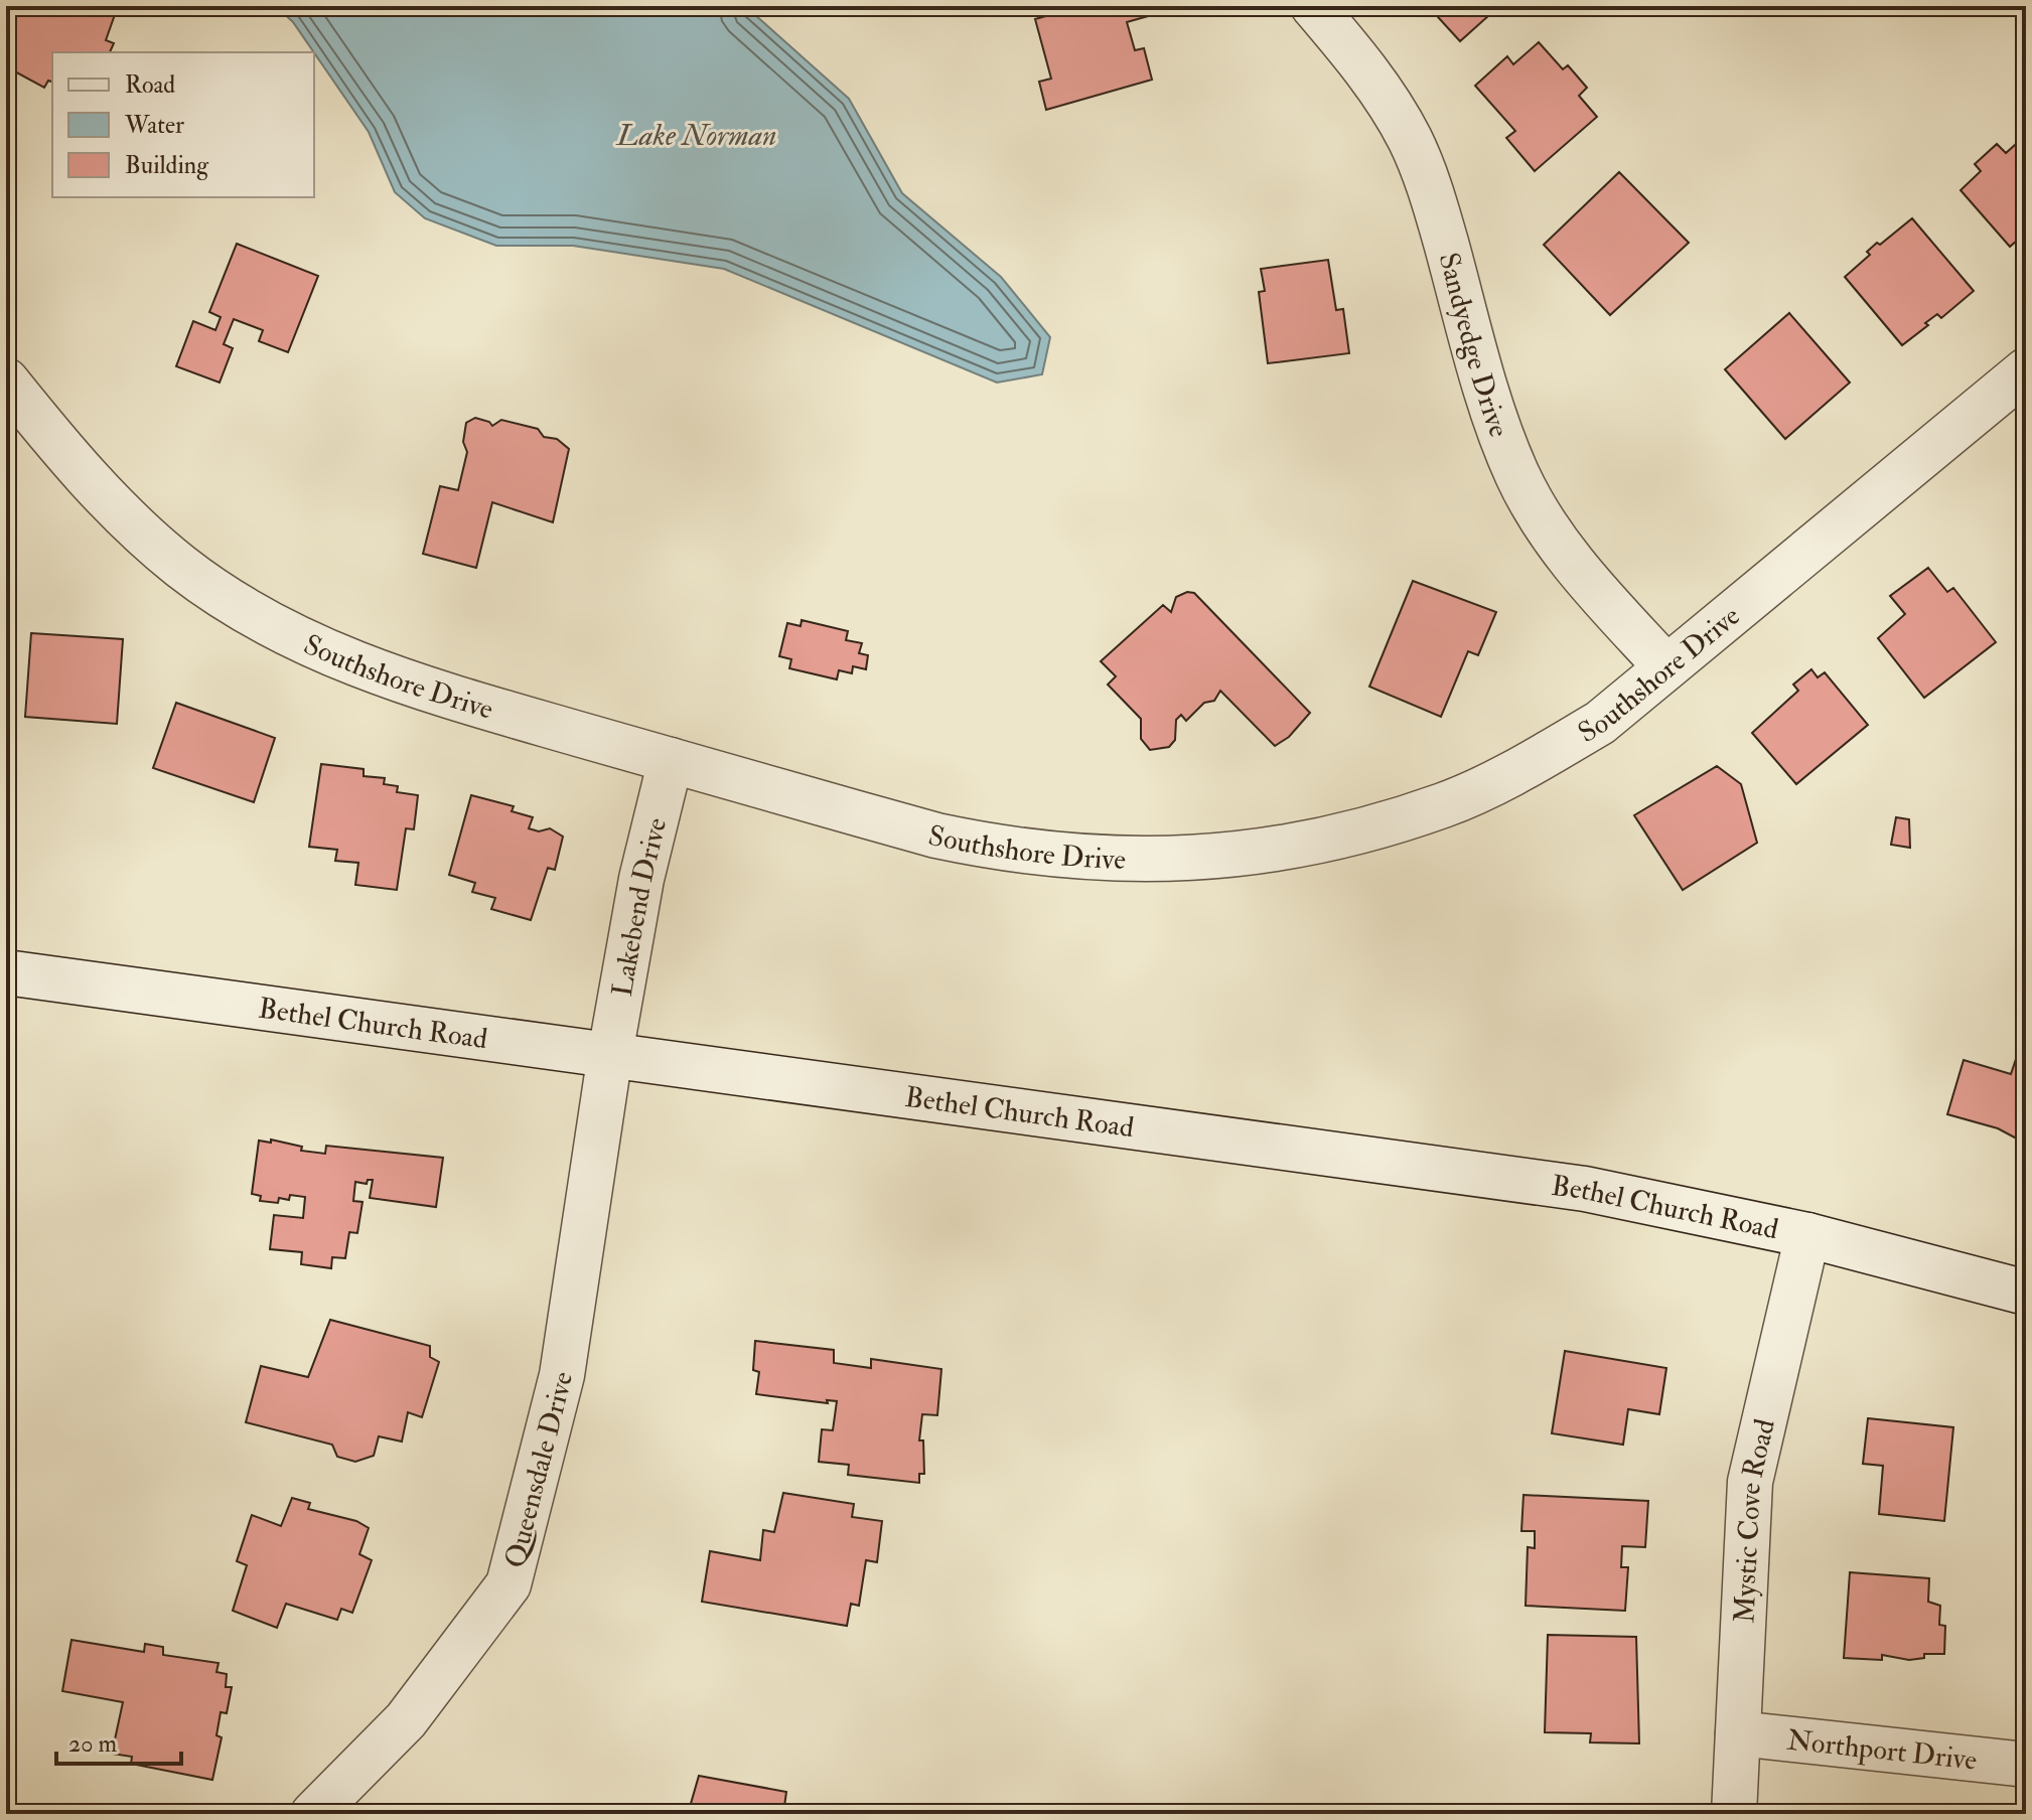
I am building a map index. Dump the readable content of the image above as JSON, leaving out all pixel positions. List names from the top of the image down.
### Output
{
  "streets": {
    "street": [
      "Sandyedge Drive",
      "Southshore Drive",
      "Lakebend Drive",
      "Bethel Church Road",
      "Queensdale Drive",
      "Mystic Cove Road",
      "Northport Drive"
    ]
  },
  "crossings": [
    ["Sandyedge Drive", "Southshore Drive"],
    ["Southshore Drive", "Lakebend Drive"],
    ["Lakebend Drive", "Bethel Church Road"],
    ["Lakebend Drive", "Queensdale Drive"],
    ["Bethel Church Road", "Queensdale Drive"],
    ["Bethel Church Road", "Mystic Cove Road"],
    ["Mystic Cove Road", "Northport Drive"]
  ],
  "water": ["Lake Norman"],
  "legend": ["Road", "Water", "Building"],
  "scale_bar": "20 m"
}
